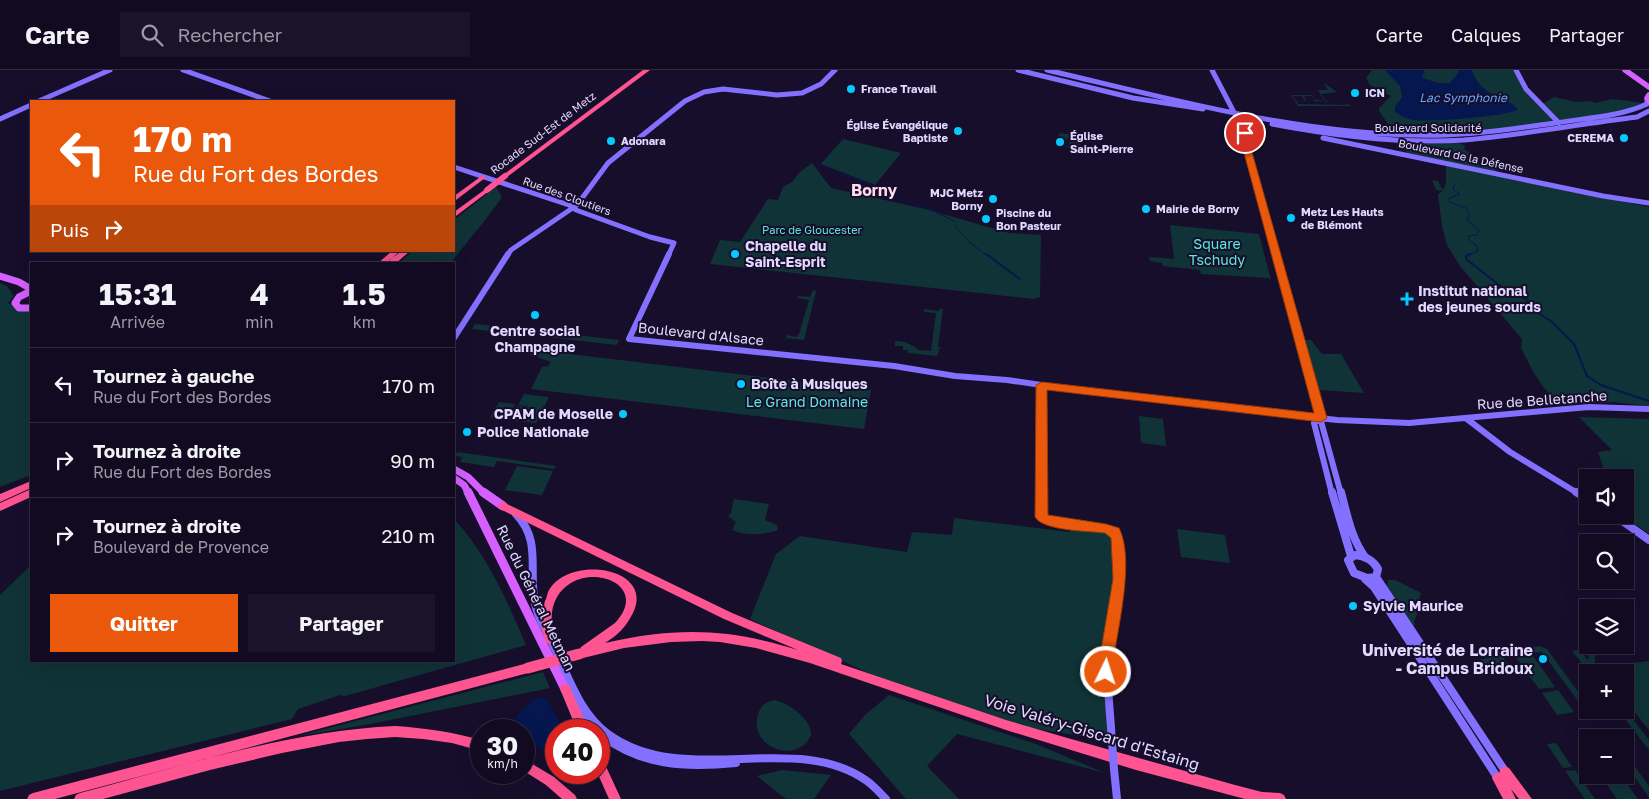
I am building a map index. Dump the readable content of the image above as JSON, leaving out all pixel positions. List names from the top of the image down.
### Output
{
  "streets": {
    "highway": ["Rocade Sud-Est de Metz", "Voie Valéry-Giscard d'Estaing"],
    "main road": ["Rue du Général Metman"],
    "street": [
      "Boulevard Solidarité",
      "Boulevard de la Défense",
      "Rue des Cloutiers",
      "Boulevard d'Alsace",
      "Rue de Belletanche"
    ]
  },
  "crossings": [
    ["Boulevard Solidarité", "Boulevard de la Défense"],
    ["Rue des Cloutiers", "Boulevard d'Alsace"],
    ["Boulevard d'Alsace", "Rue de Belletanche"]
  ],
  "districts": ["Borny"],
  "water": ["Lac Symphonie"],
  "parks": ["Parc de Gloucester", "Square Tschudy", "Le Grand Domaine"],
  "places": {
    "other": [
      "France Travail",
      "ICN",
      "Église Évangélique Baptiste",
      "CEREMA",
      "Adonara",
      "Église Saint-Pierre",
      "MJC Metz Borny",
      "Mairie de Borny",
      "Metz Les Hauts de Blémont",
      "Piscine du Bon Pasteur",
      "Chapelle du Saint-Esprit",
      "Centre social Champagne",
      "Boîte à Musiques",
      "CPAM de Moselle",
      "Police Nationale",
      "Sylvie Maurice",
      "Université de Lorraine - Campus Bridoux"
    ],
    "health": ["Institut national des jeunes sourds"]
  },
  "page": {
    "header": "Carte",
    "search": "Rechercher",
    "nav": ["Carte", "Calques", "Partager"],
    "turn": ["170 m", "Rue du Fort des Bordes"],
    "then": "Puis",
    "eta": [
      "15:31",
      "Arrivée",
      "4",
      "min",
      "1.5",
      "km"
    ],
    "list": [
      {
        "name": "Tournez à gauche",
        "note": "Rue du Fort des Bordes",
        "value": "170 m"
      },
      {
        "name": "Tournez à droite",
        "note": "Rue du Fort des Bordes",
        "value": "90 m"
      },
      {
        "name": "Tournez à droite",
        "note": "Boulevard de Provence",
        "value": "210 m"
      }
    ],
    "map_buttons": ["+", "−"],
    "buttons": ["Quitter", "Partager"],
    "speed": "30 km/h",
    "limit": "40"
  }
}
